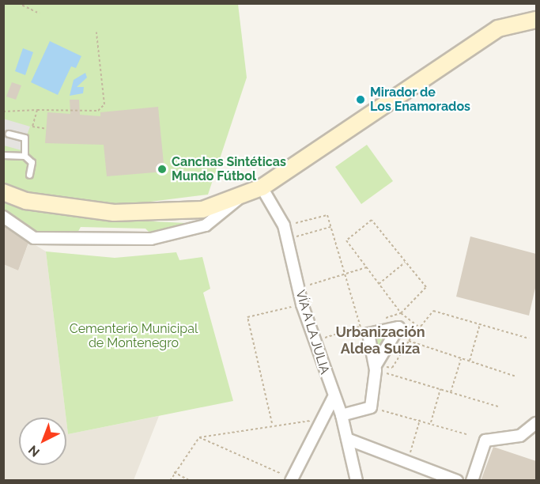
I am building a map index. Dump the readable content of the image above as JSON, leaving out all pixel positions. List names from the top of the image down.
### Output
{
  "streets": {
    "street": ["VÍA A LA JULIA"]
  },
  "districts": ["Urbanización Aldea Suiza"],
  "parks": ["Cementerio Municipal de Montenegro"],
  "places": ["Mirador de Los Enamorados", "Canchas Sintéticas Mundo Fútbol"],
  "north": "bottom left"
}
